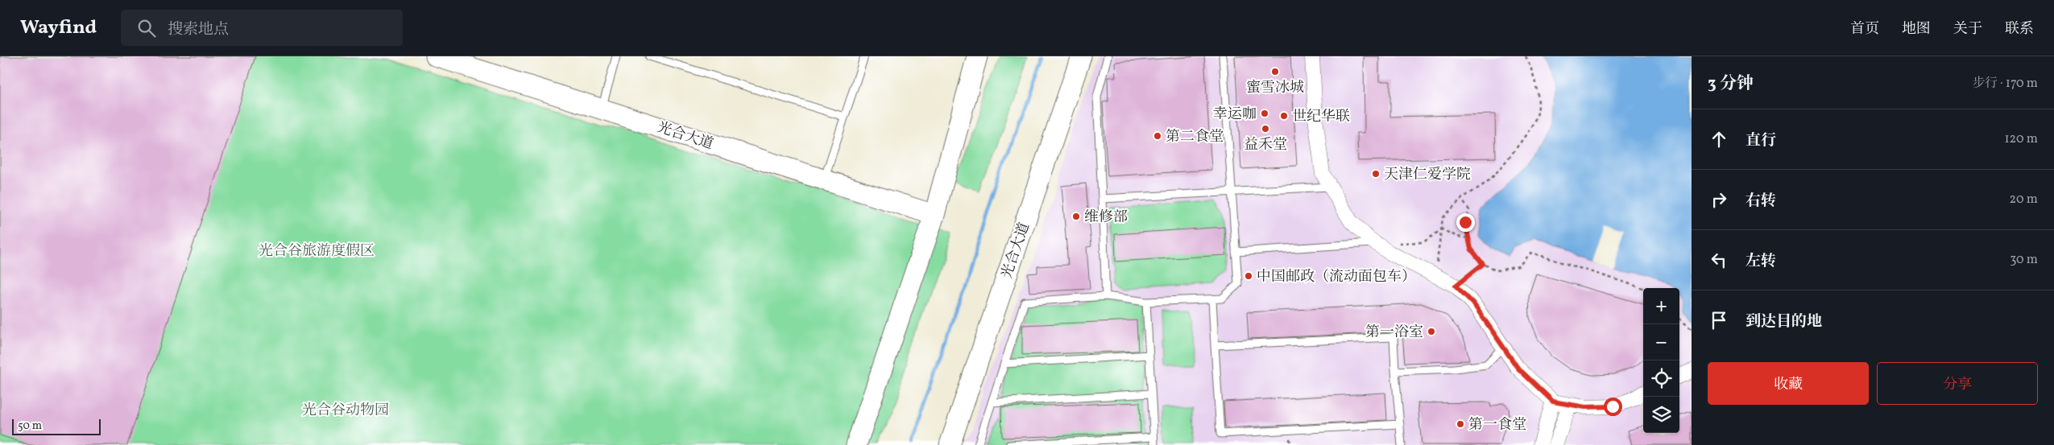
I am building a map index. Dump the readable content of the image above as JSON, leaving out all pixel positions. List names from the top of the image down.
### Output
{
  "streets": {
    "street": ["光合大道"]
  },
  "parks": ["光合谷旅游度假区", "光合谷动物园"],
  "places": [
    "蜜雪冰城",
    "幸运咖",
    "世纪华联",
    "益禾堂",
    "第二食堂",
    "天津仁爱学院",
    "维修部",
    "中国邮政（流动面包车）",
    "第一浴室",
    "第一食堂"
  ],
  "scale_bar": "50 m",
  "page": {
    "header": "Wayfind",
    "search": "搜索地点",
    "nav": [
      "首页",
      "地图",
      "关于",
      "联系"
    ],
    "heading": ["3 分钟", "步行 · 170 m"],
    "list": [
      ["直行", "120 m"],
      ["右转", "20 m"],
      ["左转", "30 m"],
      "到达目的地"
    ],
    "map_buttons": ["+", "−"],
    "buttons": ["收藏", "分享"],
    "scale": "50 m"
  }
}
